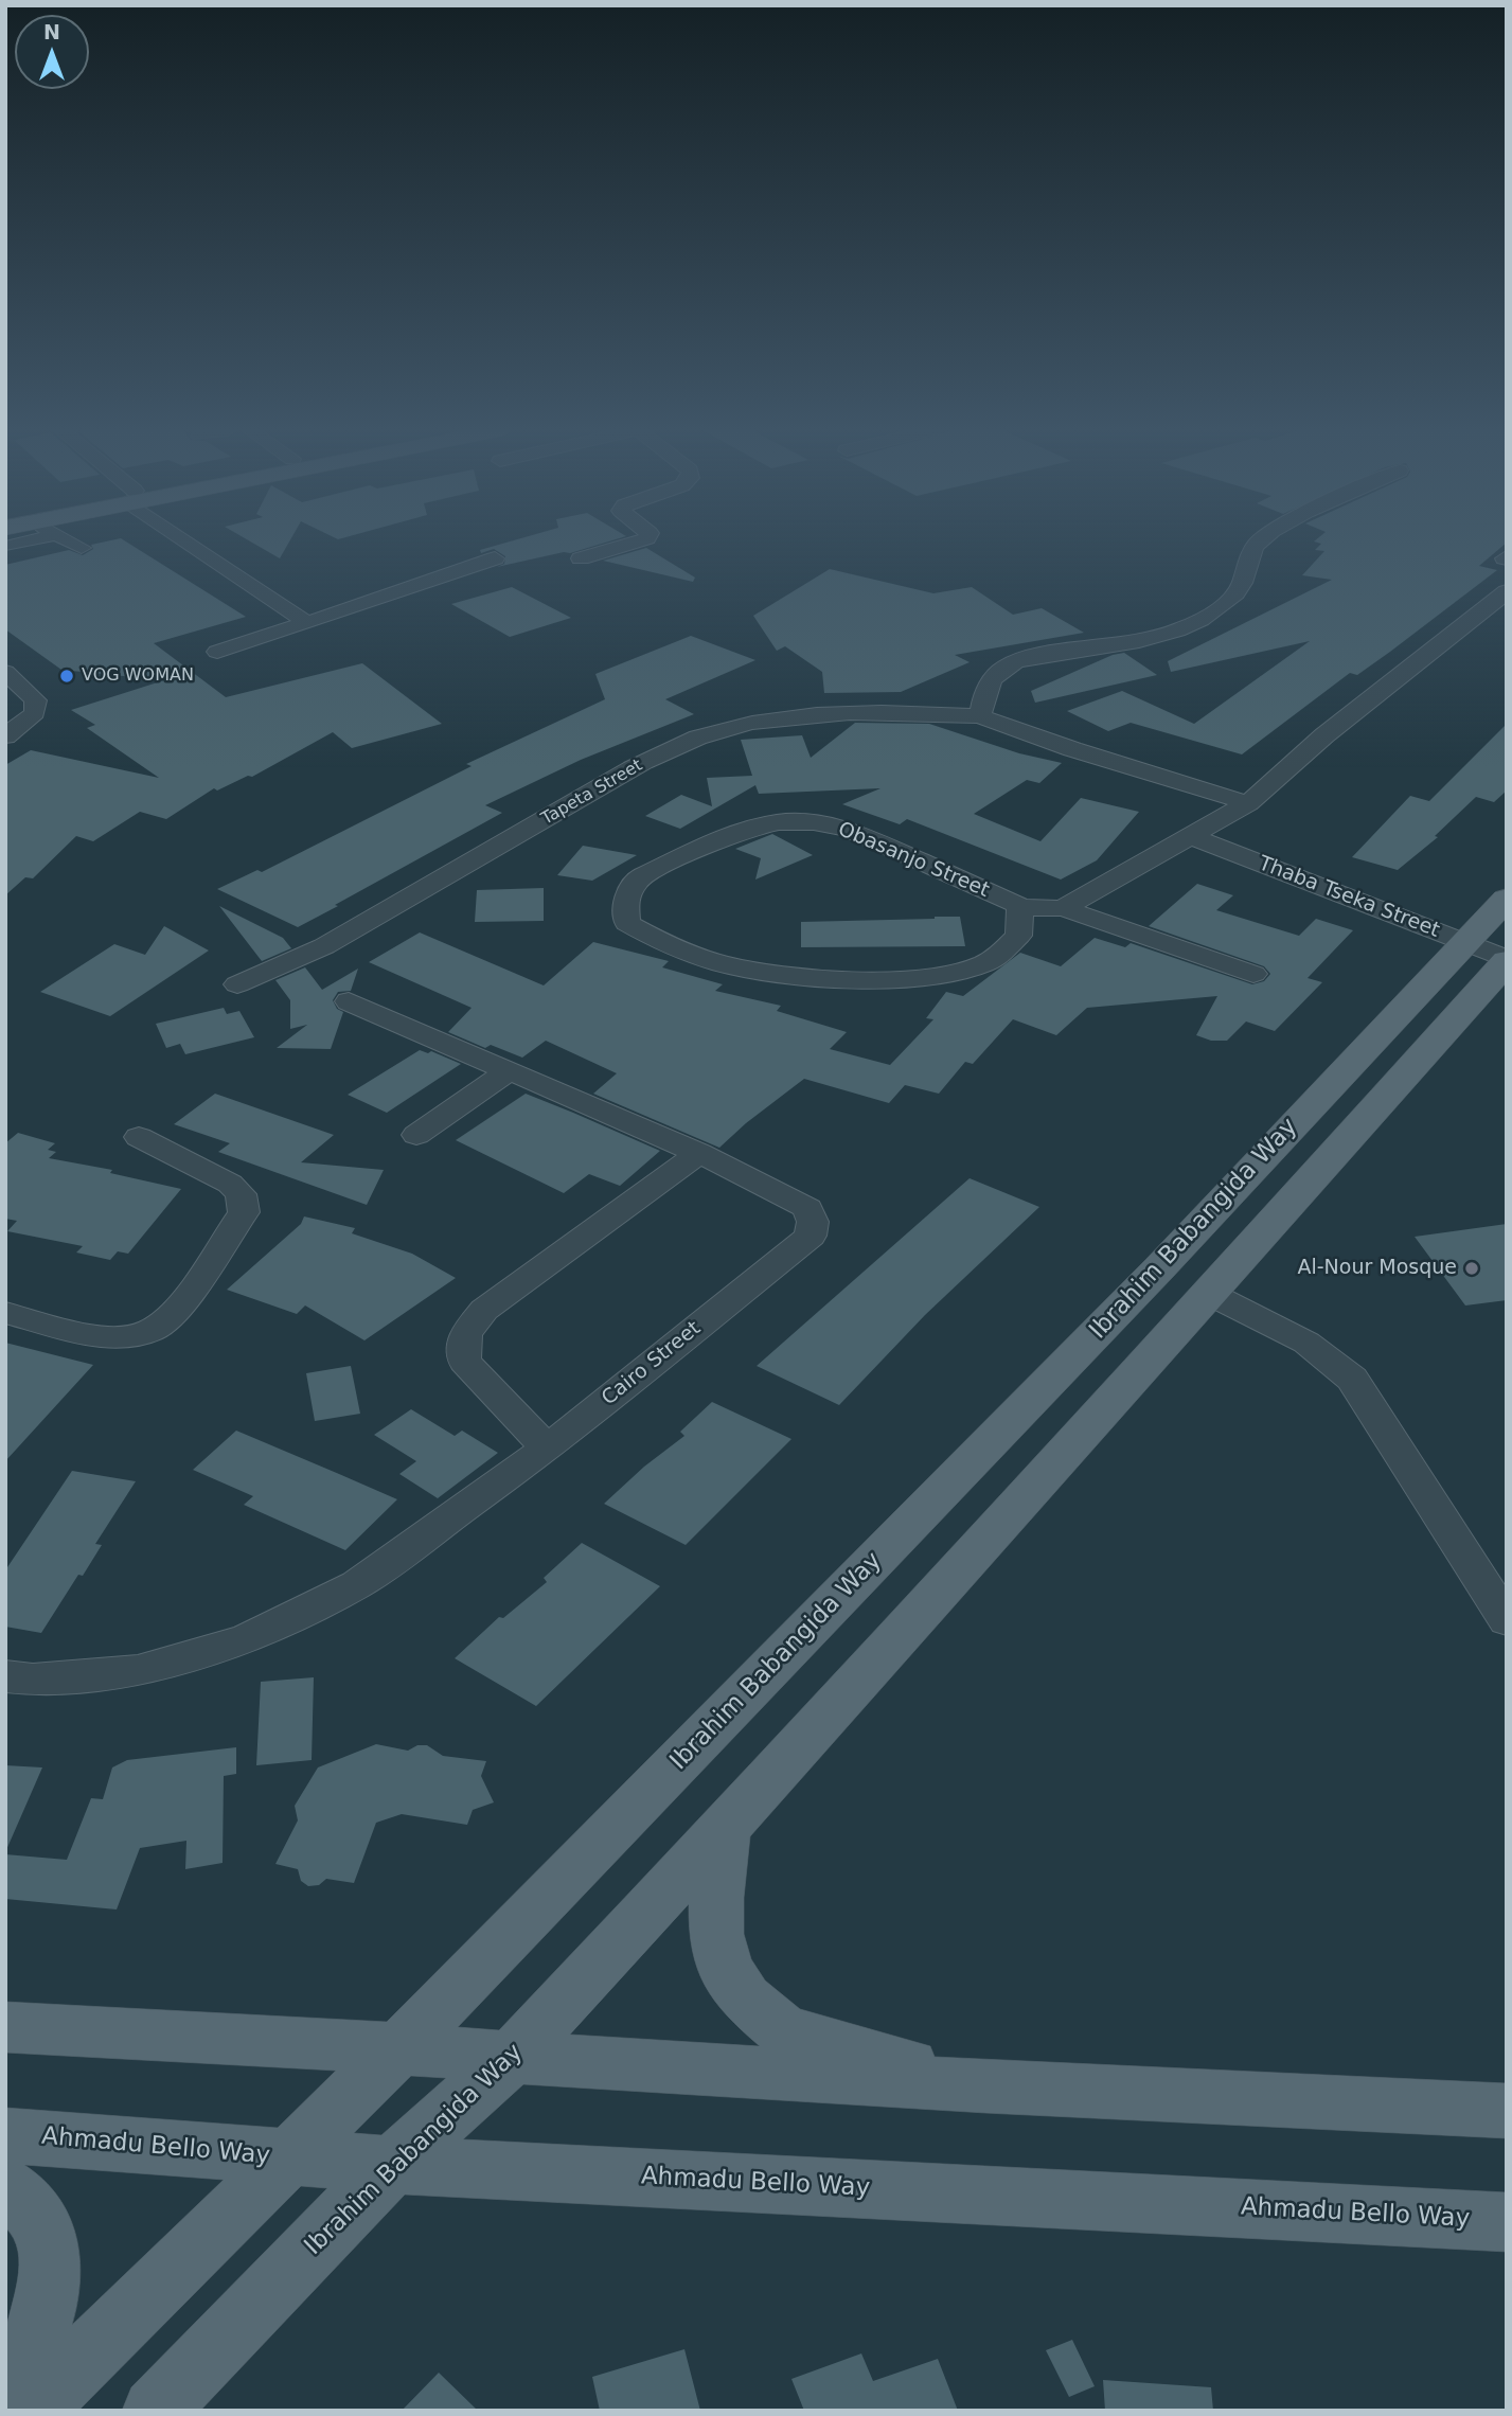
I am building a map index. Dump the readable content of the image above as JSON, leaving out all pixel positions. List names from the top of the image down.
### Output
{
  "streets": {
    "main road": ["Ibrahim Babangida Way", "Ahmadu Bello Way"],
    "street": [
      "Tapeta Street",
      "Obasanjo Street",
      "Thaba Tseka Street",
      "Cairo Street"
    ]
  },
  "crossings": [
    ["Thaba Tseka Street", "Ibrahim Babangida Way"],
    ["Ibrahim Babangida Way", "Ahmadu Bello Way"]
  ],
  "places": ["VOG WOMAN", "Al-Nour Mosque"],
  "north": "top"
}
